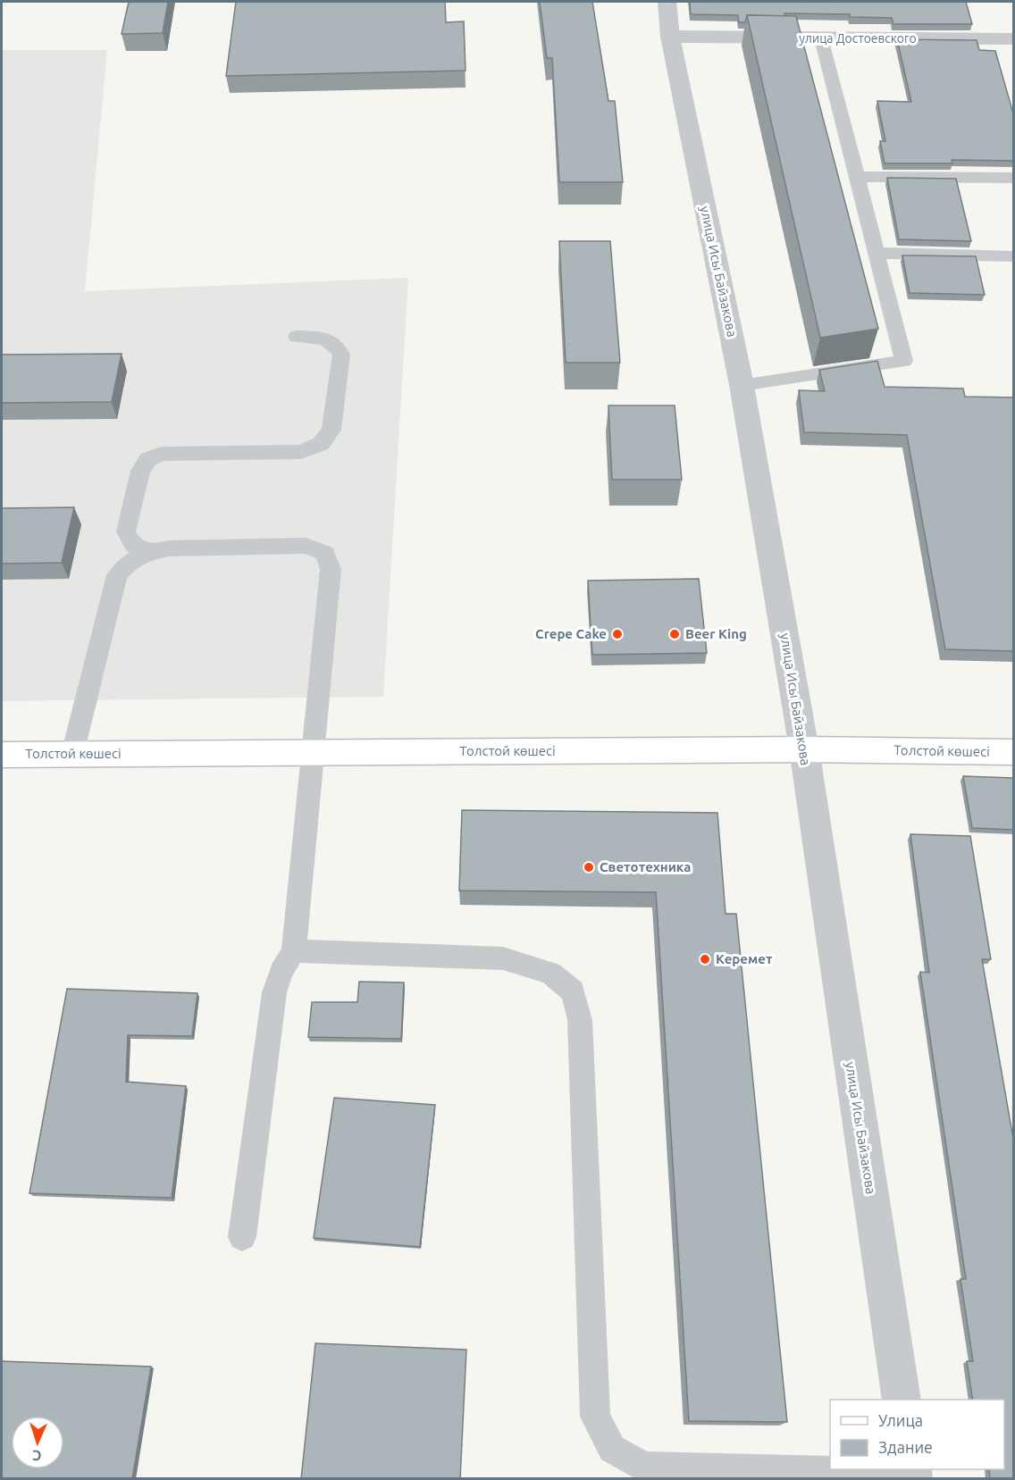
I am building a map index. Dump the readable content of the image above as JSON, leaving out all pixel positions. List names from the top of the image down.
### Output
{
  "streets": {
    "main road": ["Толстой көшесі"],
    "street": ["улица Достоевского", "улица Исы Байзакова"]
  },
  "crossings": [
    ["улица Достоевского", "улица Исы Байзакова"],
    ["улица Исы Байзакова", "Толстой көшесі"]
  ],
  "places": [
    "Crepe Cake",
    "Beer King",
    "Светотехника",
    "Керемет"
  ],
  "legend": ["Улица", "Здание"],
  "north": "bottom"
}
